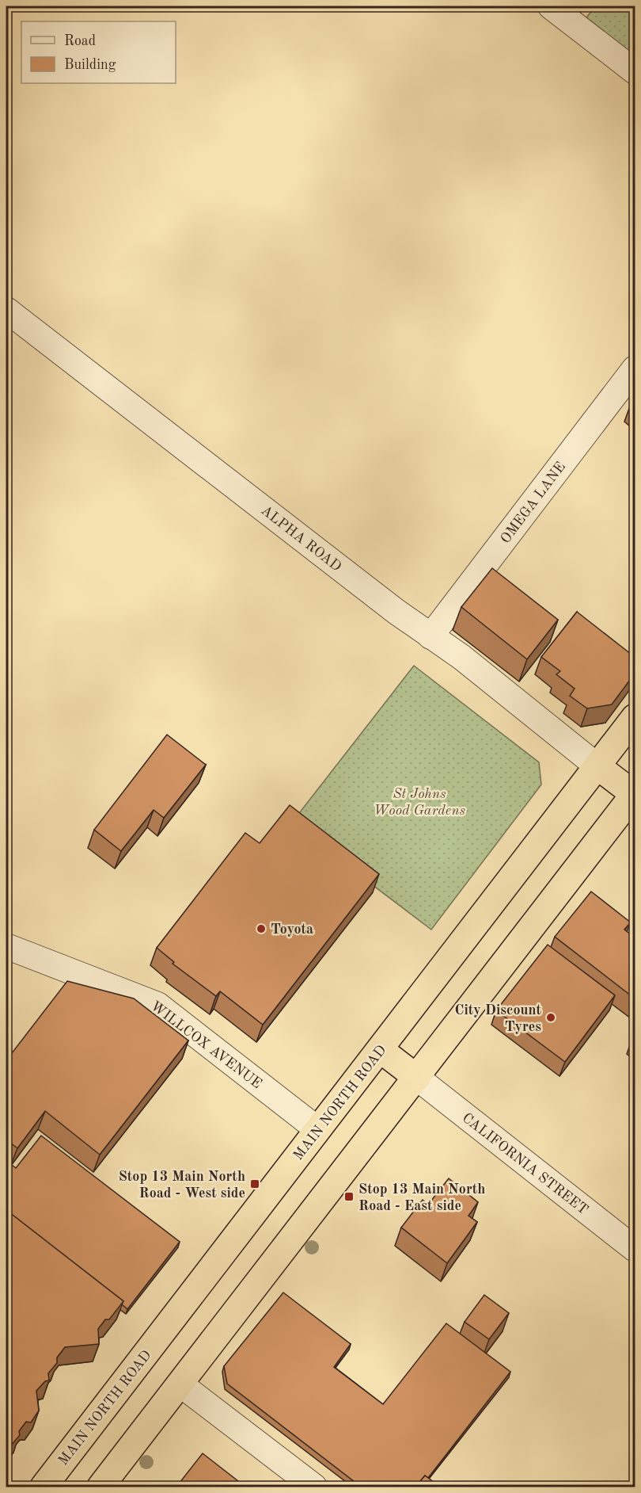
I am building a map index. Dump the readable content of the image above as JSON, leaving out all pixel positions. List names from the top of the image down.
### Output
{
  "streets": {
    "highway": ["MAIN NORTH ROAD"],
    "street": [
      "OMEGA LANE",
      "ALPHA ROAD",
      "WILLCOX AVENUE",
      "CALIFORNIA STREET"
    ]
  },
  "crossings": [
    ["OMEGA LANE", "ALPHA ROAD"],
    ["ALPHA ROAD", "MAIN NORTH ROAD"],
    ["WILLCOX AVENUE", "MAIN NORTH ROAD"]
  ],
  "parks": ["St Johns Wood Gardens"],
  "places": {
    "other": ["Toyota", "City Discount Tyres"],
    "transit": ["Stop 13 Main North Road - West side", "Stop 13 Main North Road - East side"]
  },
  "legend": ["Road", "Building"]
}
